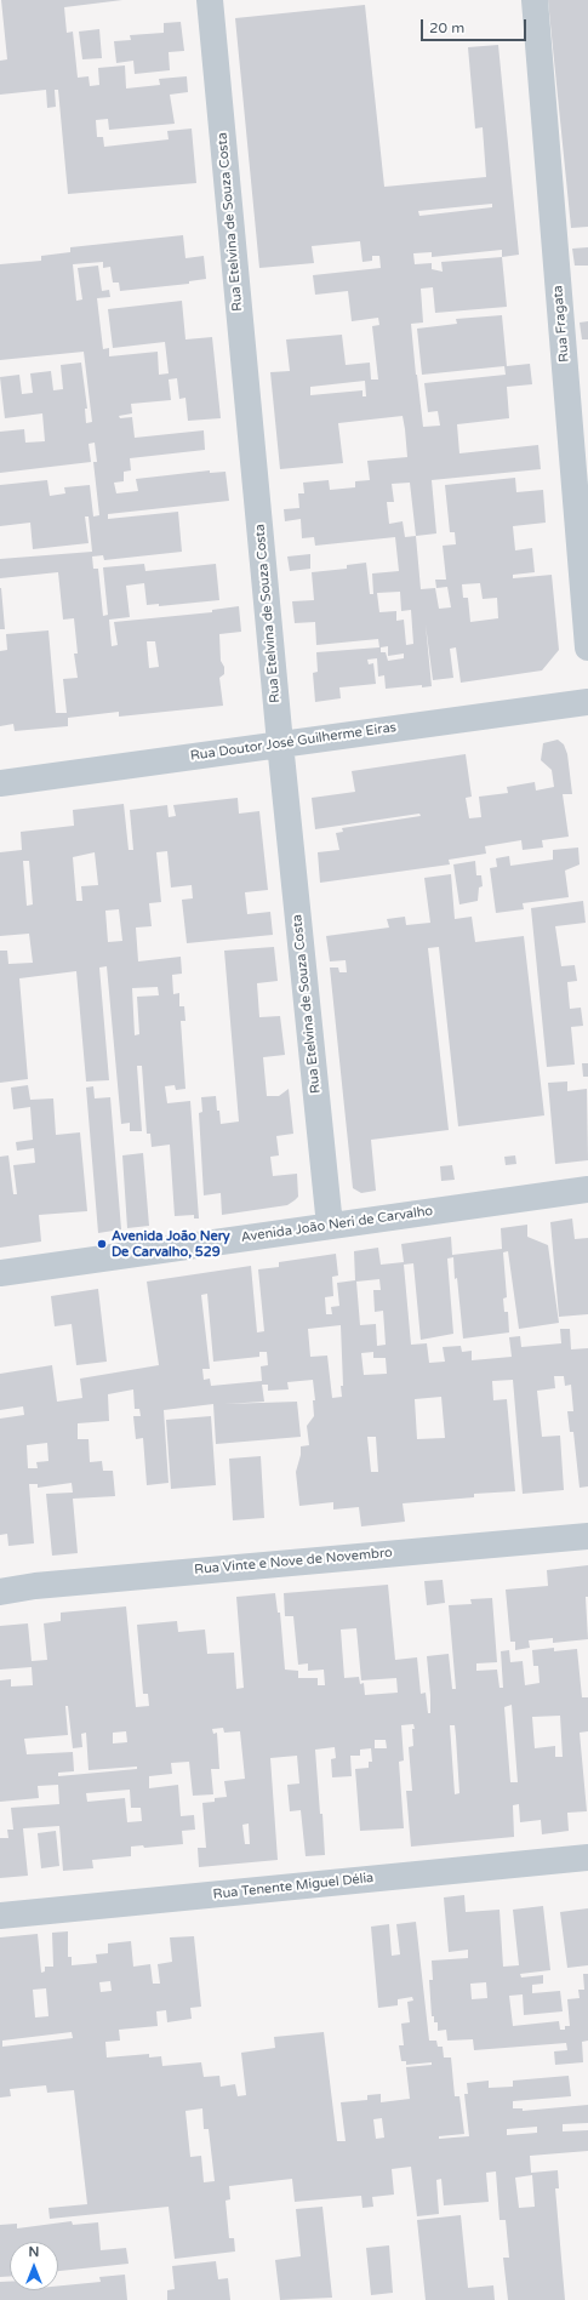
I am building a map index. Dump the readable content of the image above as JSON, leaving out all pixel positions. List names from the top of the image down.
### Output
{
  "streets": {
    "street": [
      "Rua Etelvina de Souza Costa",
      "Rua Fragata",
      "Rua Doutor José Guilherme Eiras",
      "Avenida João Neri de Carvalho",
      "Rua Vinte e Nove de Novembro",
      "Rua Tenente Miguel Délia"
    ]
  },
  "crossings": [
    ["Rua Etelvina de Souza Costa", "Rua Doutor José Guilherme Eiras"],
    ["Rua Etelvina de Souza Costa", "Avenida João Neri de Carvalho"]
  ],
  "places": ["Avenida João Nery De Carvalho, 529"],
  "scale_bar": "20 m",
  "north": "top"
}
